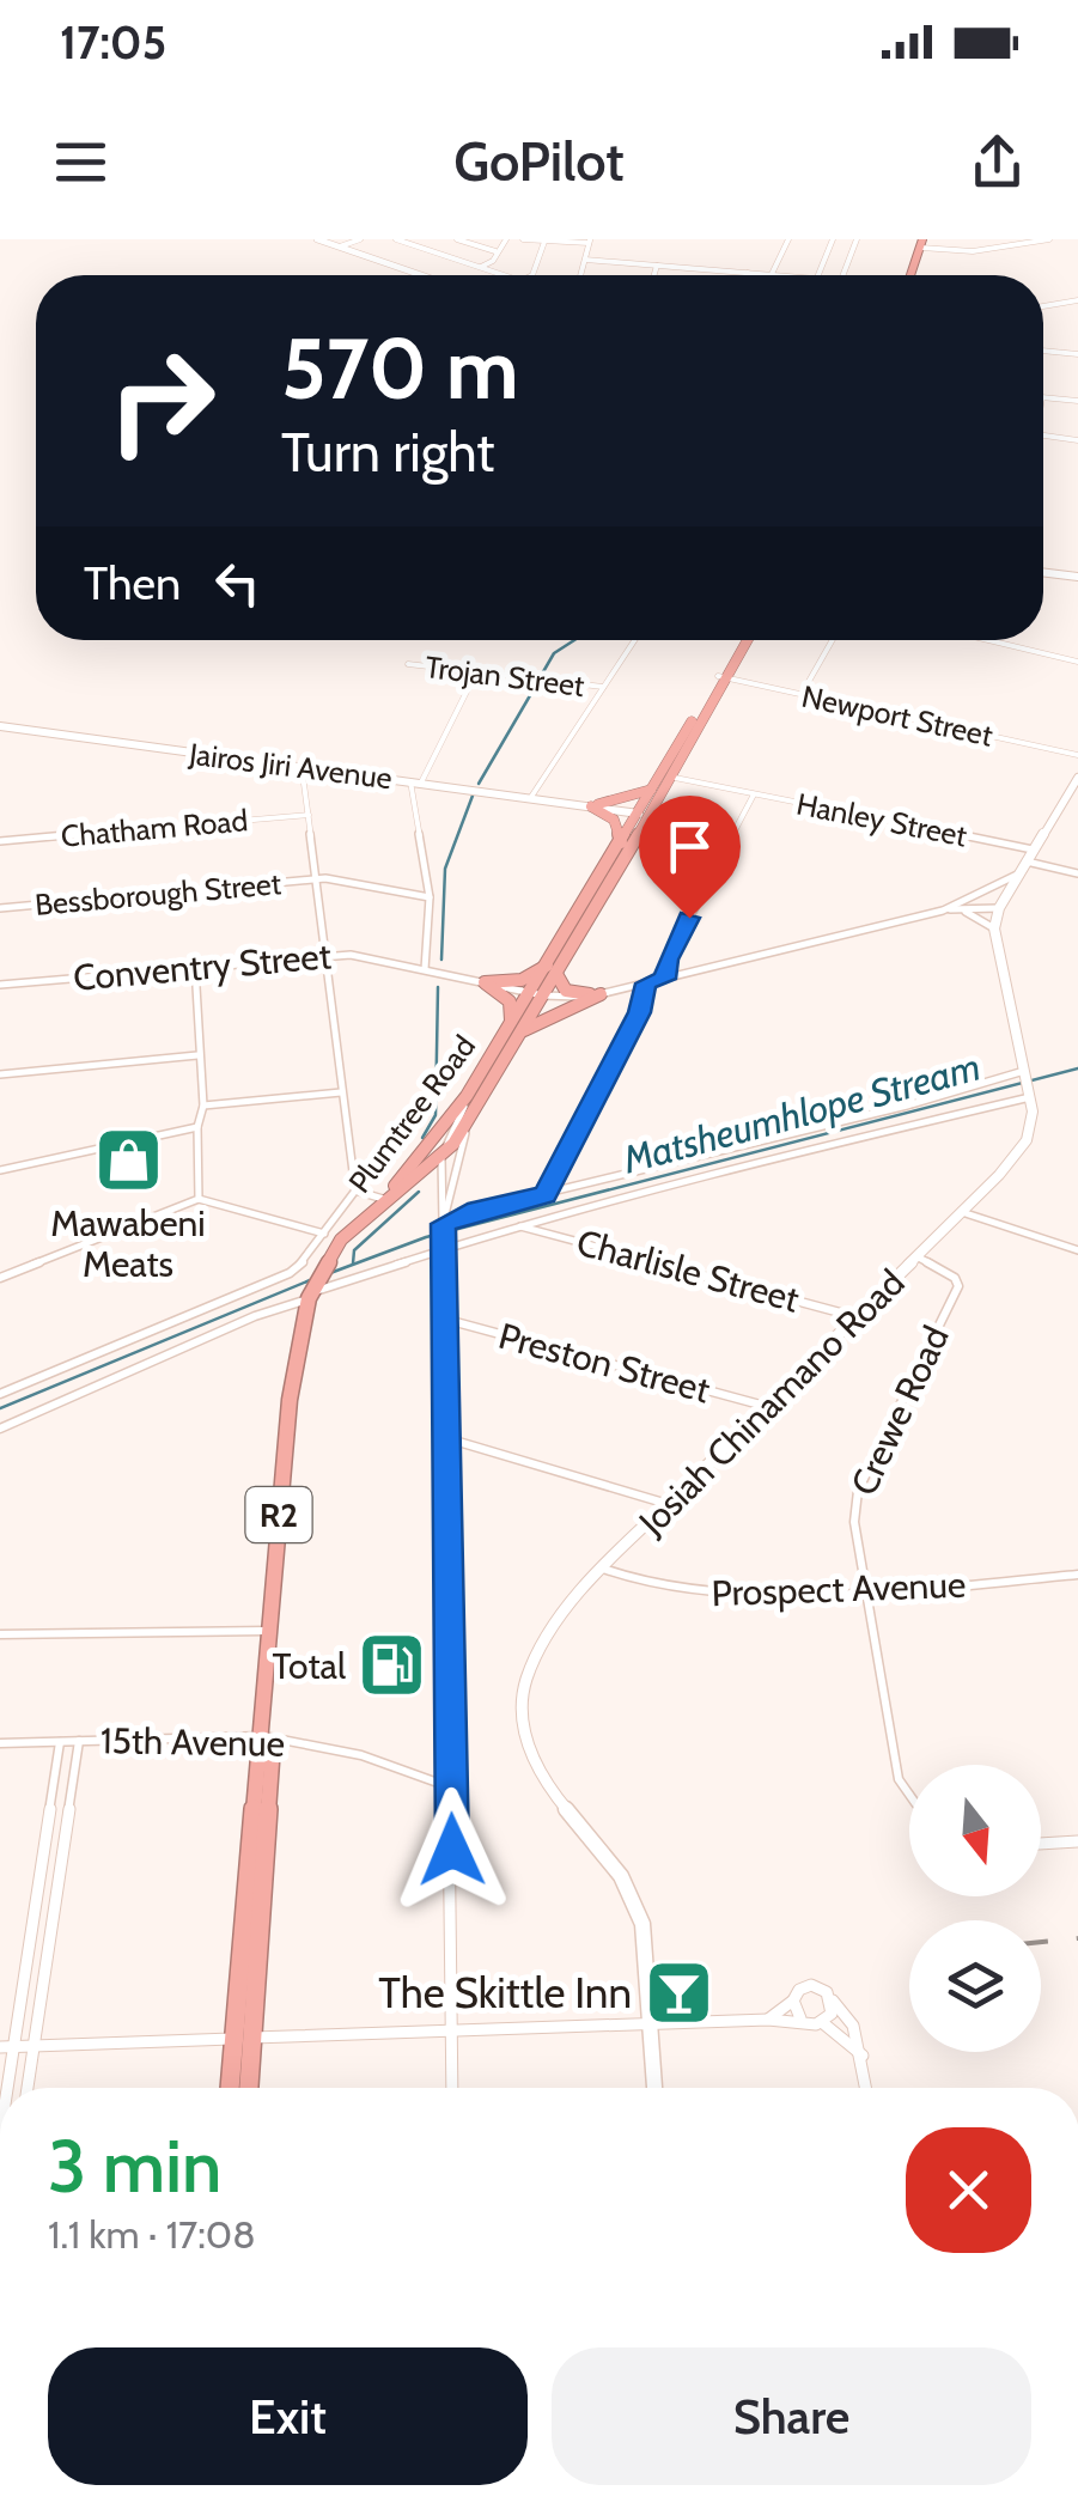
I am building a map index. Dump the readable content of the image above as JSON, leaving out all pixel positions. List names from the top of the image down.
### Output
{
  "streets": {
    "highway": ["Plumtree Road", "R2"],
    "street": [
      "Trojan Street",
      "Newport Street",
      "Jairos Jiri Avenue",
      "Hanley Street",
      "Chatham Road",
      "Bessborough Street",
      "Conventry Street",
      "Charlisle Street",
      "Preston Street",
      "Josiah Chinamano Road",
      "Crewe Road",
      "Prospect Avenue",
      "15th Avenue"
    ]
  },
  "crossings": [
    ["Newport Street", "Plumtree Road"],
    ["Jairos Jiri Avenue", "Plumtree Road"],
    ["Hanley Street", "Plumtree Road"],
    ["Hanley Street", "Josiah Chinamano Road"],
    ["Conventry Street", "Plumtree Road"],
    ["Plumtree Road", "R2"],
    ["Charlisle Street", "Josiah Chinamano Road"],
    ["Preston Street", "Josiah Chinamano Road"],
    ["Josiah Chinamano Road", "Crewe Road"],
    ["Josiah Chinamano Road", "Prospect Avenue"],
    ["Crewe Road", "Prospect Avenue"],
    ["R2", "15th Avenue"]
  ],
  "water": ["Matsheumhlope Stream"],
  "places": {
    "shop": ["Mawabeni Meats"],
    "fuel station": ["Total"],
    "bar": ["The Skittle Inn"]
  },
  "north": "bottom",
  "page": {
    "status": "17:05",
    "header": "GoPilot",
    "turn": ["570 m", "Turn right"],
    "then": "Then",
    "heading": ["3 min", "1.1 km · 17:08"],
    "buttons": ["Exit", "Share"]
  }
}
